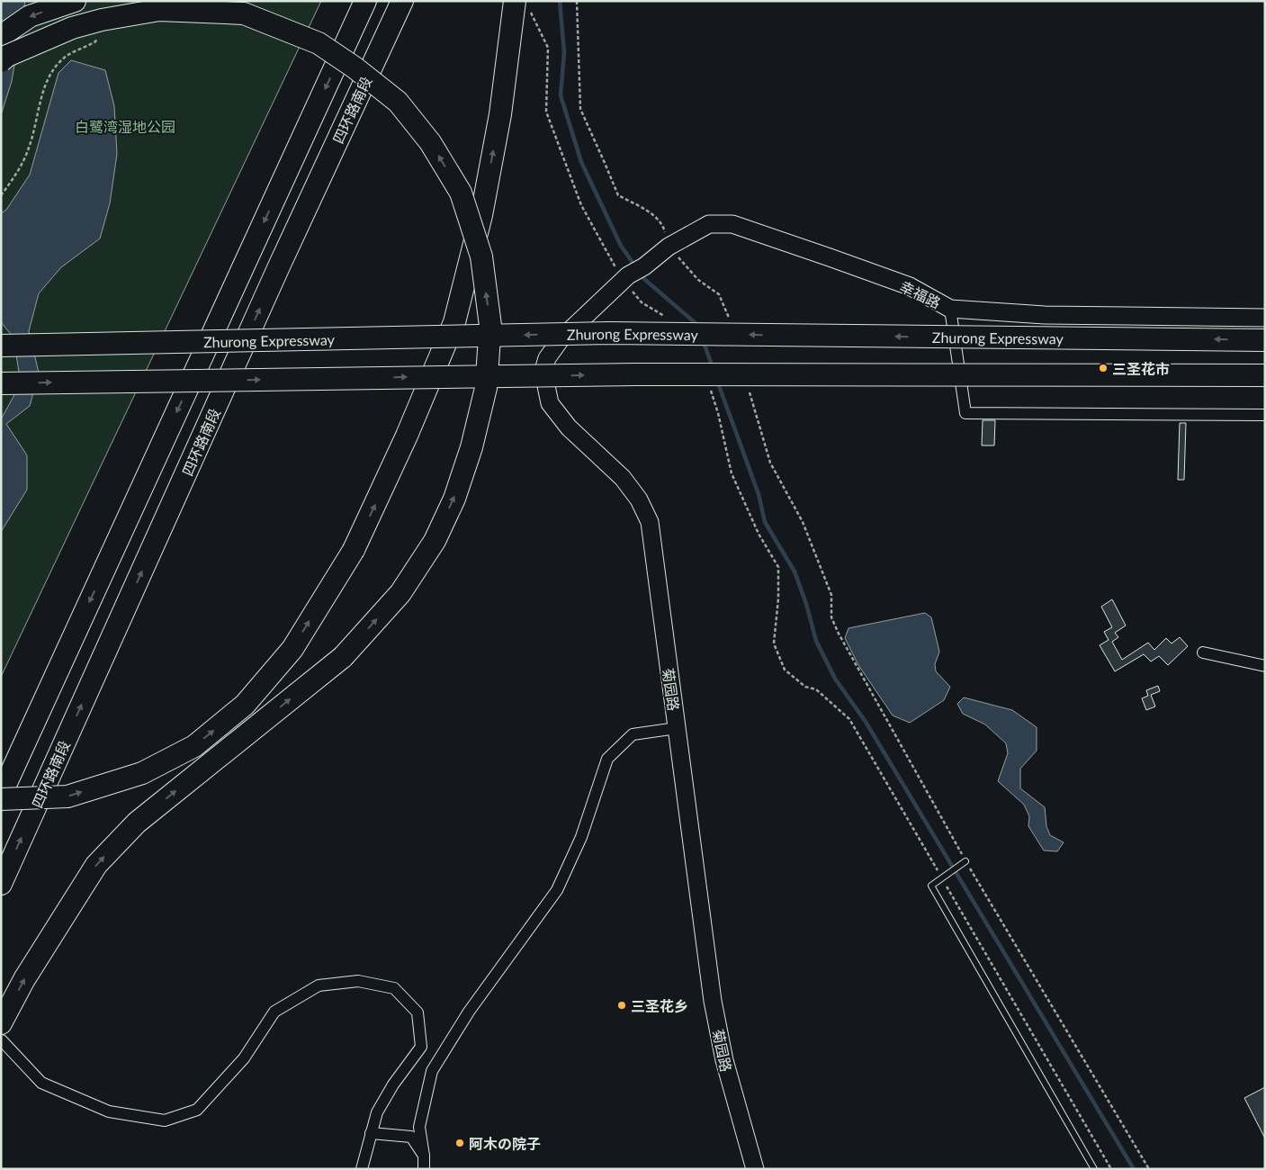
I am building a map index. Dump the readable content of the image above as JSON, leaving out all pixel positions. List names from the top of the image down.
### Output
{
  "streets": {
    "highway": ["四环路南段", "Zhurong Expressway"],
    "street": ["幸福路", "菊园路"]
  },
  "crossings": [
    ["幸福路", "菊园路"]
  ],
  "parks": ["白鹭湾湿地公园"],
  "places": ["三圣花市", "三圣花乡", "阿木の院子"]
}
